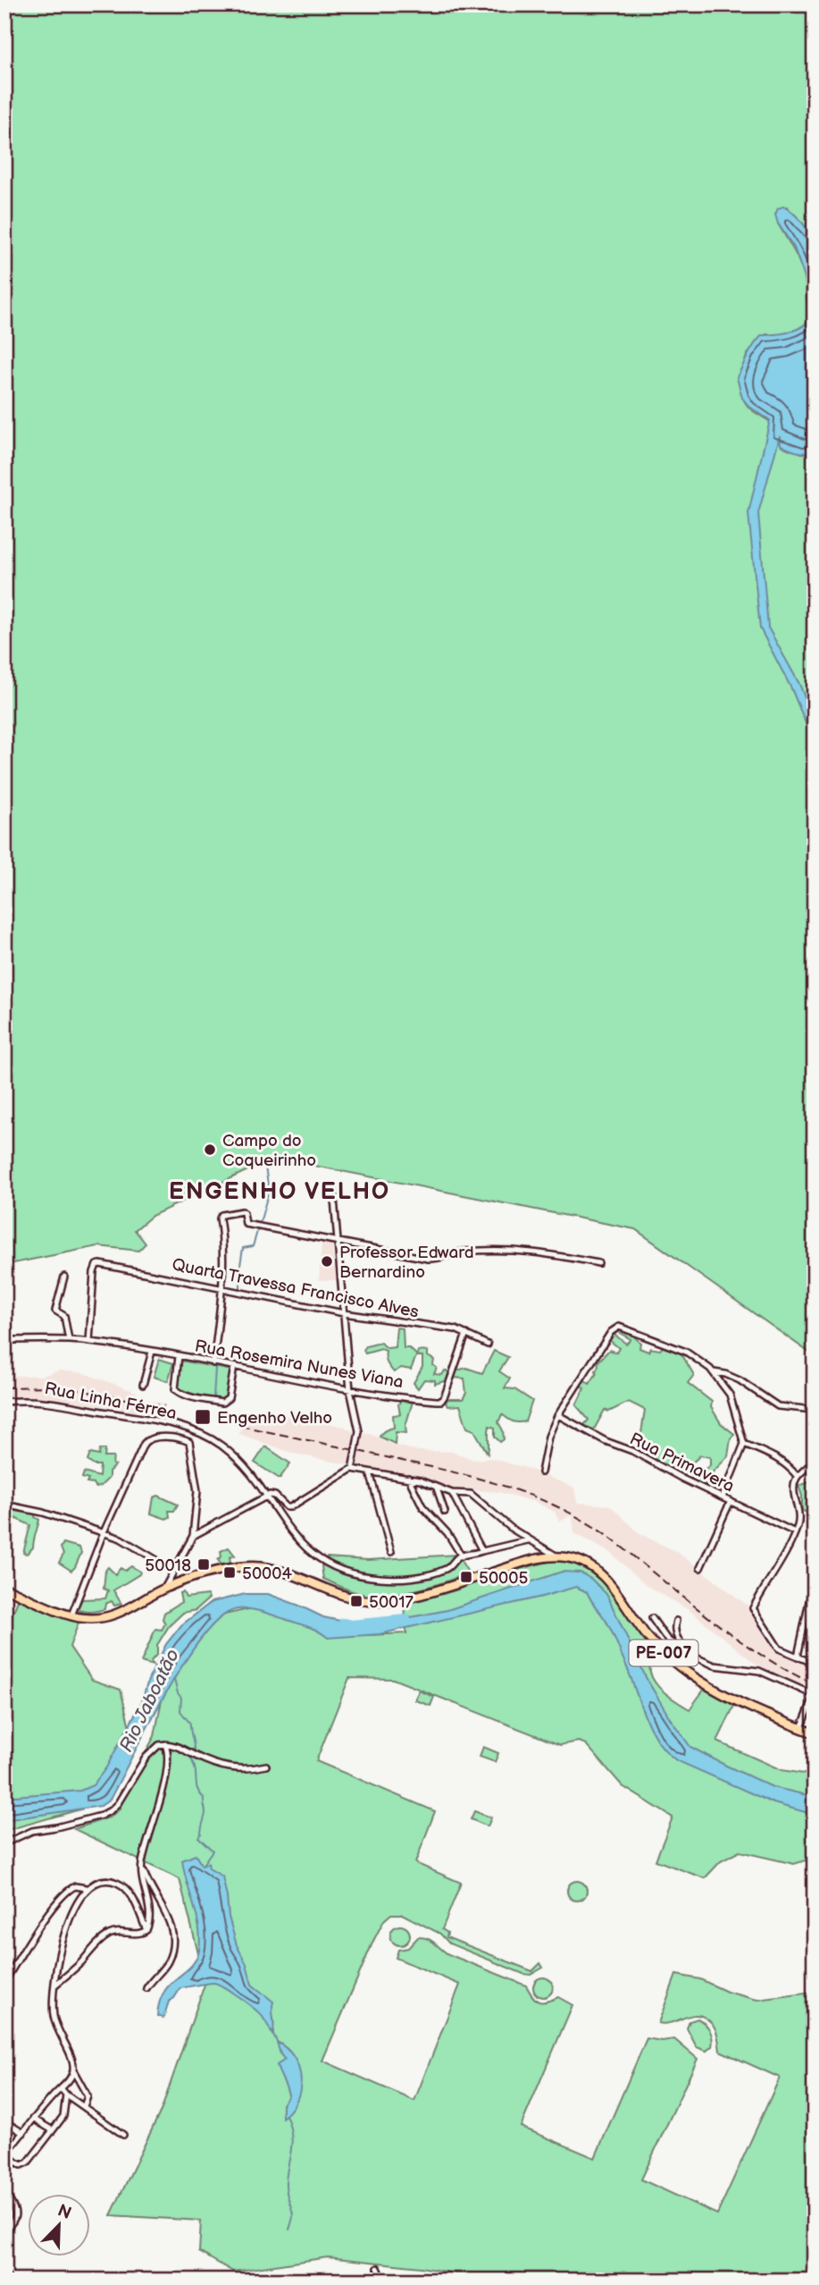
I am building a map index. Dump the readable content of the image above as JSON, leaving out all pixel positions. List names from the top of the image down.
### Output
{
  "streets": {
    "main road": ["PE-007"],
    "street": [
      "Quarta Travessa Francisco Alves",
      "Rua Rosemira Nunes Viana",
      "Rua Linha Férrea",
      "Rua Primavera"
    ]
  },
  "crossings": [
    ["Quarta Travessa Francisco Alves", "Rua Rosemira Nunes Viana"]
  ],
  "districts": ["ENGENHO VELHO"],
  "water": ["Rio Jaboatão"],
  "places": {
    "other": ["Campo do Coqueirinho", "Professor Edward Bernardino"],
    "transit": [
      "Engenho Velho",
      "50018",
      "50004",
      "50005",
      "50017"
    ]
  },
  "north": "top right"
}
